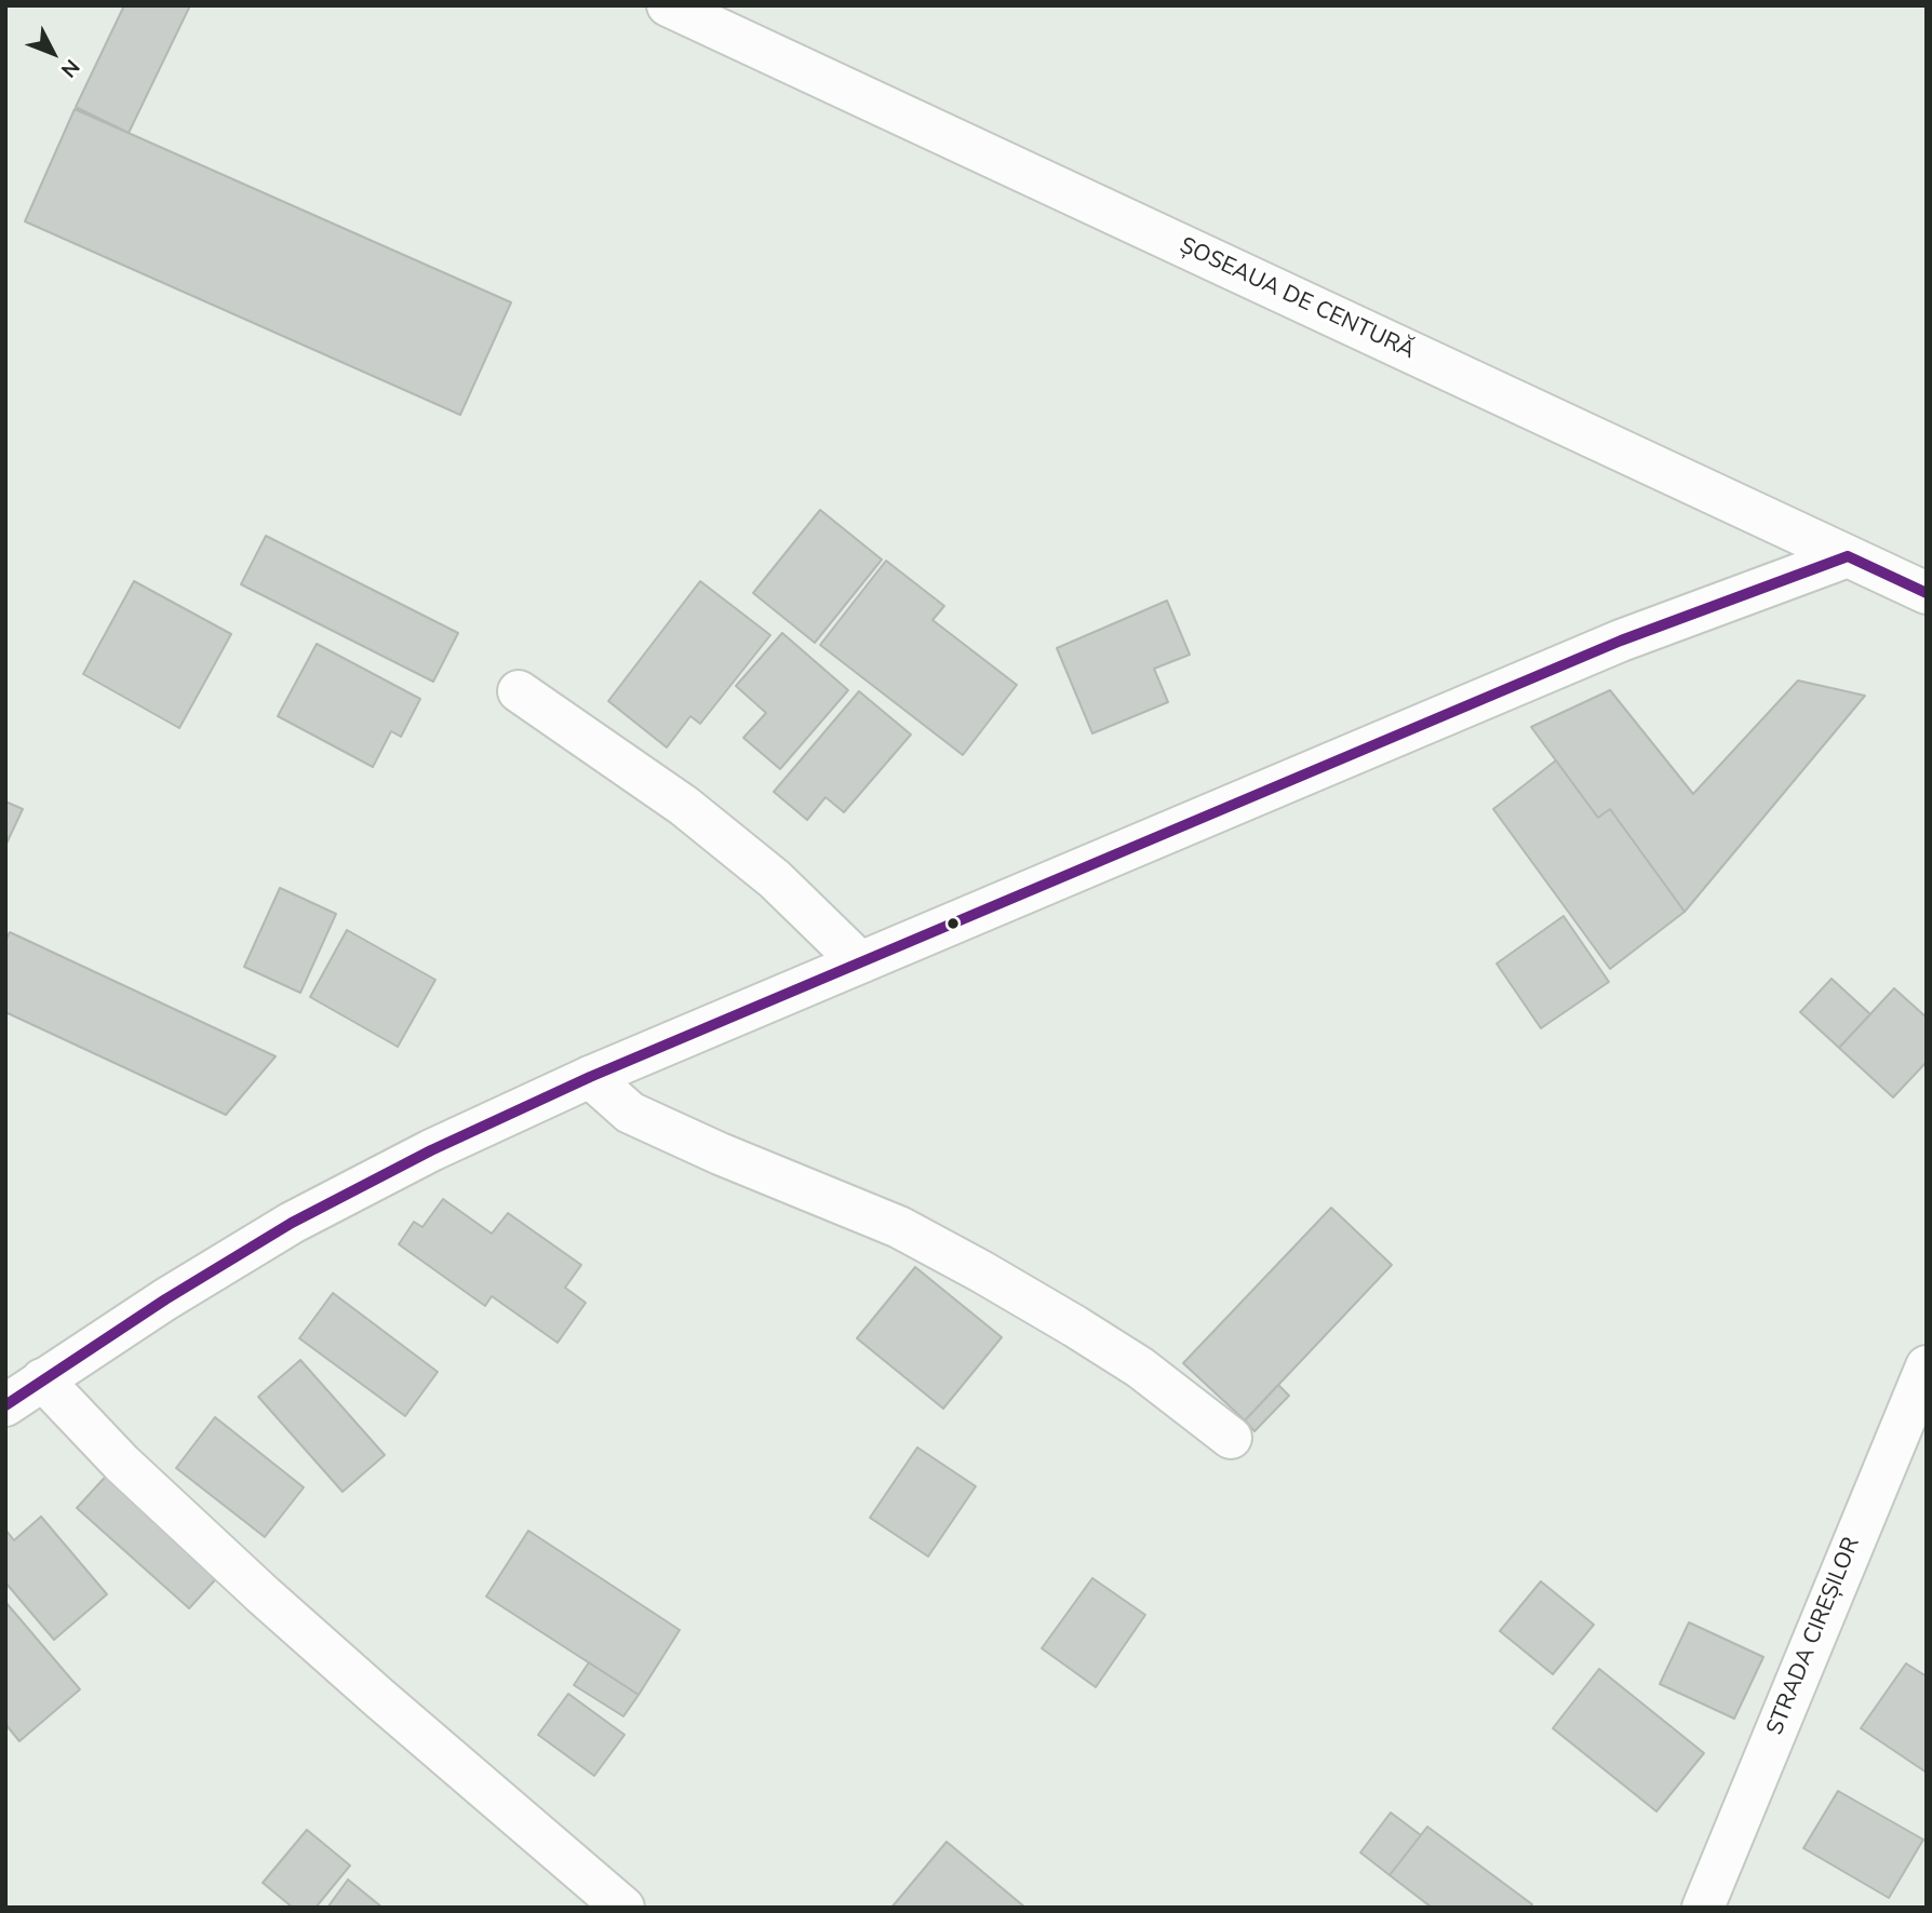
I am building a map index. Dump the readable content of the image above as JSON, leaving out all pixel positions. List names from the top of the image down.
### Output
{
  "streets": {
    "main road": ["ȘOSEAUA DE CENTURĂ", "STRADA CIREȘILOR"]
  },
  "north": "bottom right"
}
